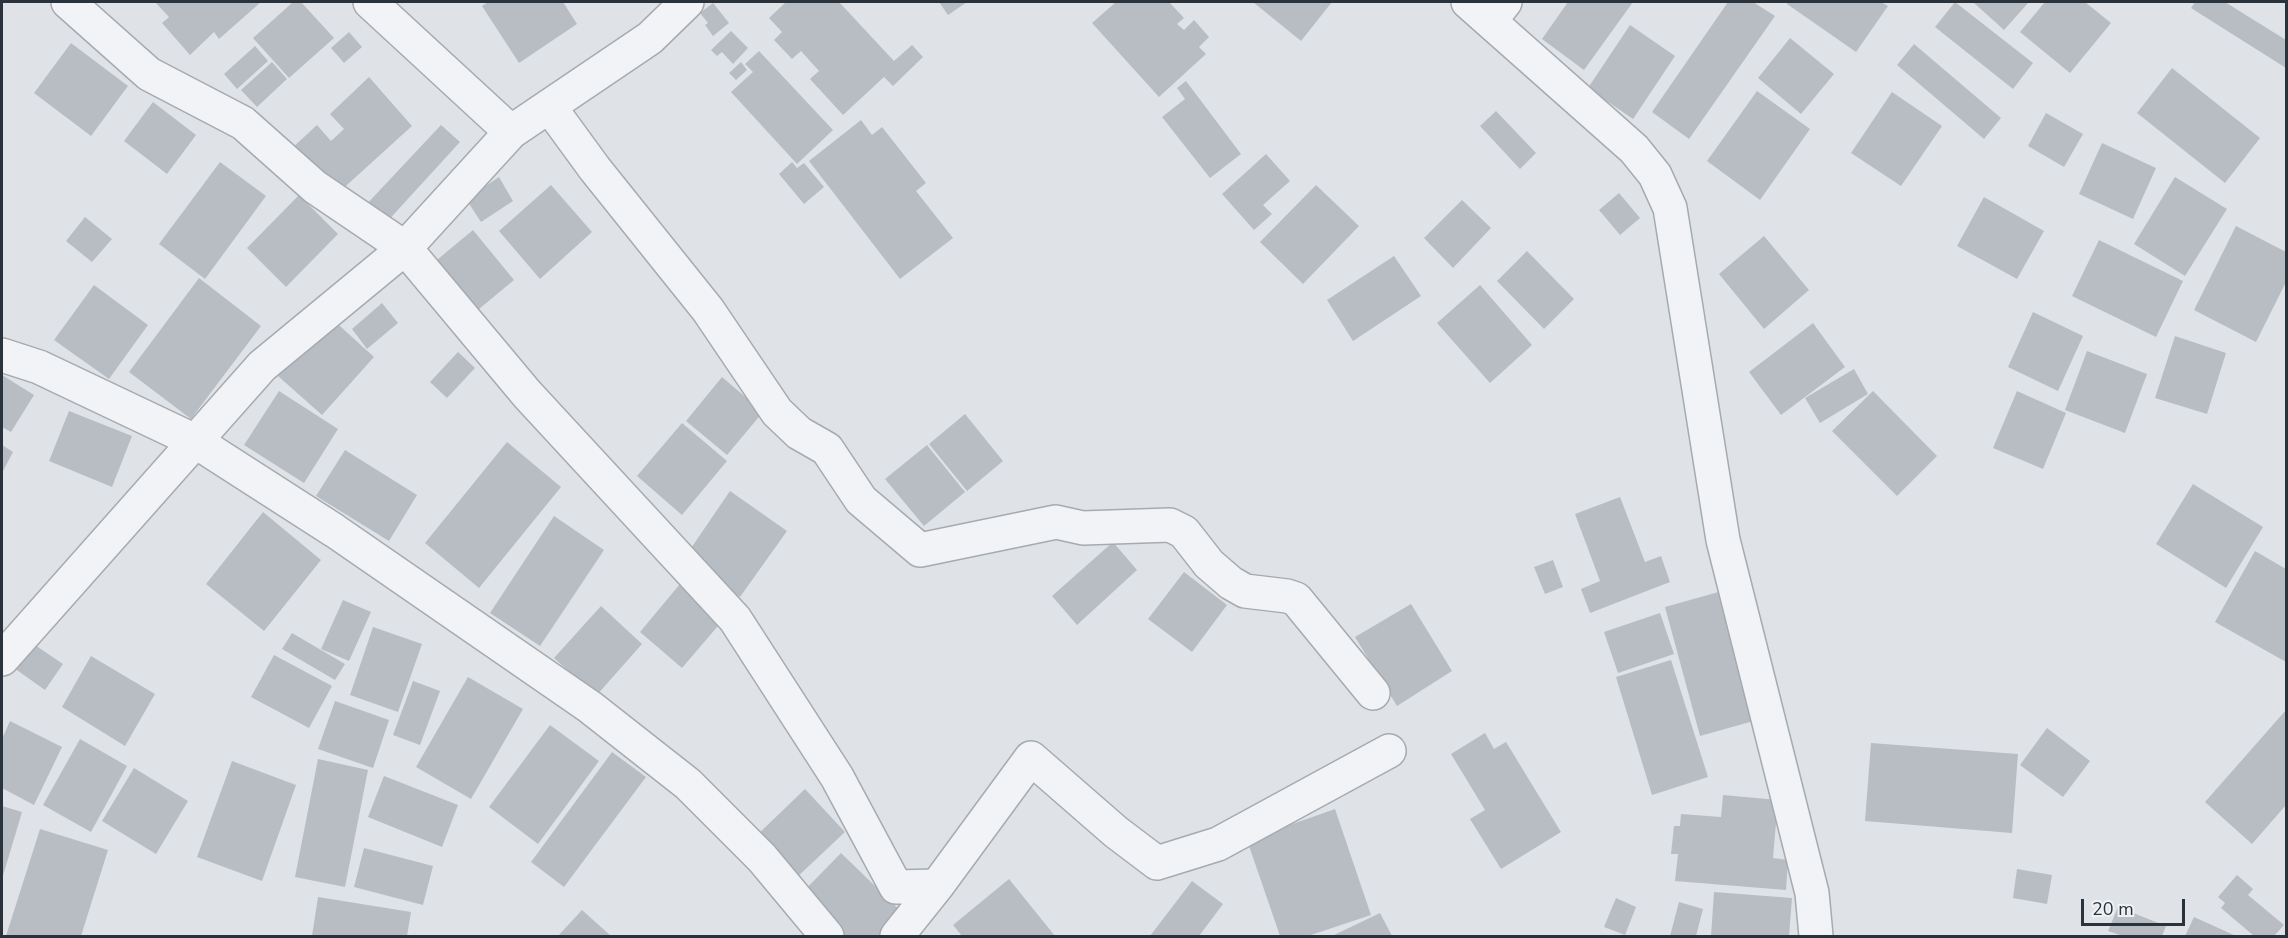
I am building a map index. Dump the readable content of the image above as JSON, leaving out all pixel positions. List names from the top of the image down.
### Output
{
  "scale_bar": "20 m"
}
